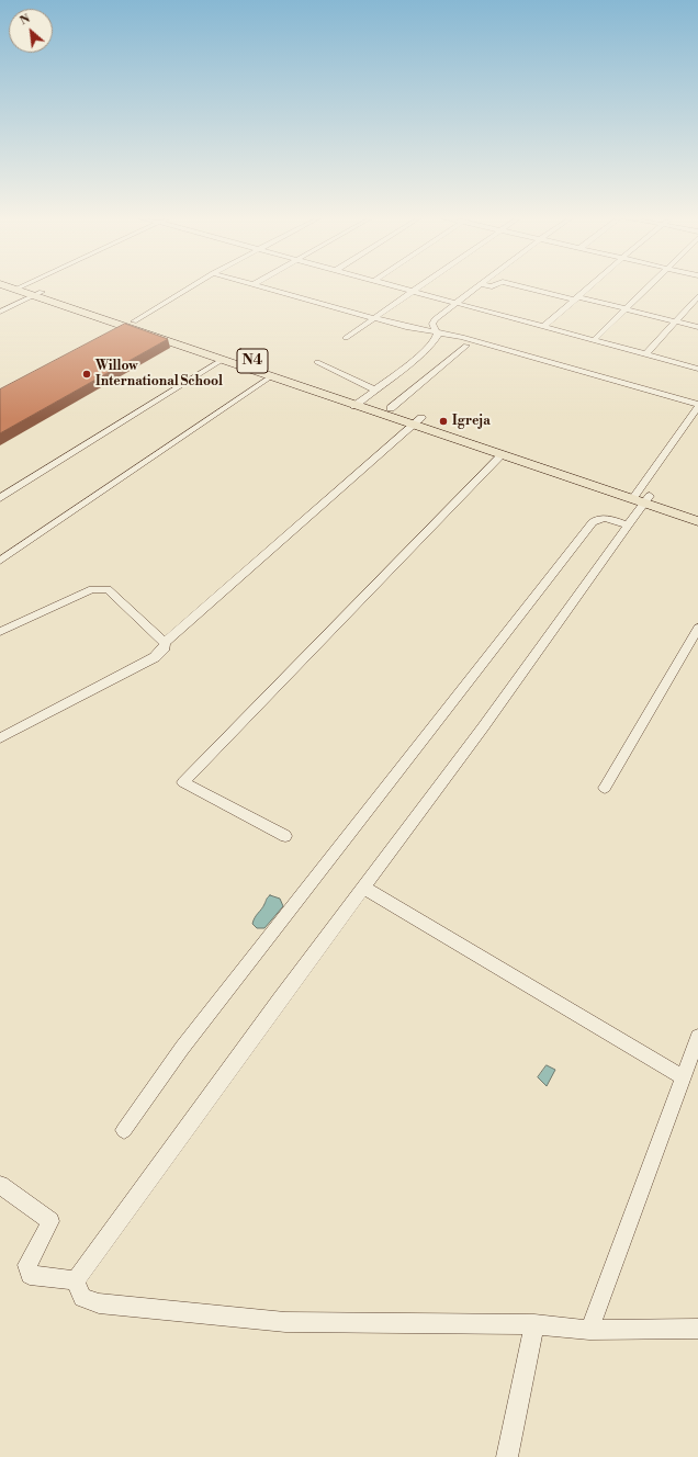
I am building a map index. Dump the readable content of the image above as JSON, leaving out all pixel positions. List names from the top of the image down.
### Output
{
  "streets": {
    "highway": ["N4"]
  },
  "places": ["Willow International School", "Igreja"],
  "north": "top left"
}
